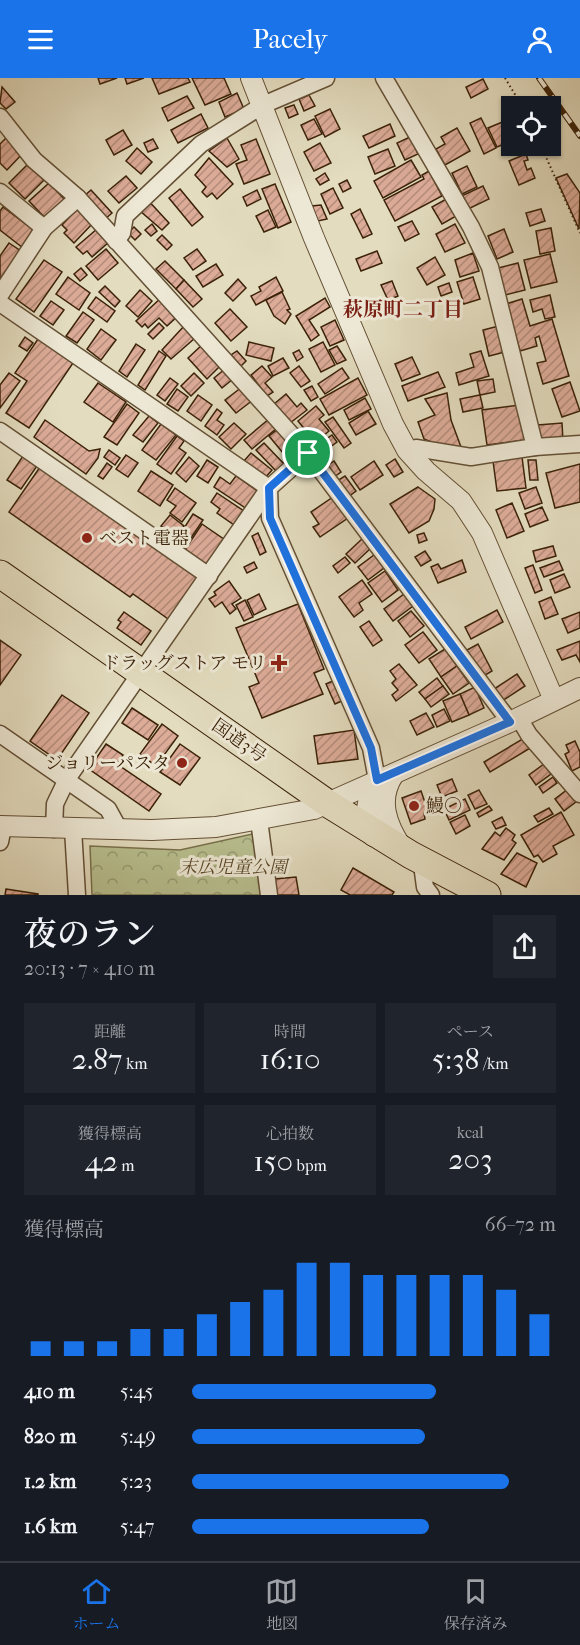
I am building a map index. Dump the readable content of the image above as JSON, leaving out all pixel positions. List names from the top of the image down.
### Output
{
  "streets": {
    "highway": ["国道3号"]
  },
  "districts": ["萩原町二丁目"],
  "parks": ["末広児童公園"],
  "places": {
    "other": ["ベスト電器", "ジョリーパスタ", "鰻○"],
    "health": ["ドラッグストア モリ"]
  },
  "page": {
    "header": "Pacely",
    "heading": ["夜のラン", "20:13 · 7 × 410 m"],
    "stats": [
      ["距離", "2.87 km"],
      ["時間", "16:10"],
      ["ペース", "5:38 /km"],
      ["獲得標高", "42 m"],
      ["心拍数", "150 bpm"],
      ["kcal", "203"]
    ],
    "chart": ["獲得標高", "66–72 m"],
    "list": [
      {
        "name": "410 m",
        "note": "5:45"
      },
      {
        "name": "820 m",
        "note": "5:49"
      },
      {
        "name": "1.2 km",
        "note": "5:23"
      },
      {
        "name": "1.6 km",
        "note": "5:47"
      }
    ],
    "tabs": ["ホーム", "地図", "保存済み"]
  }
}
